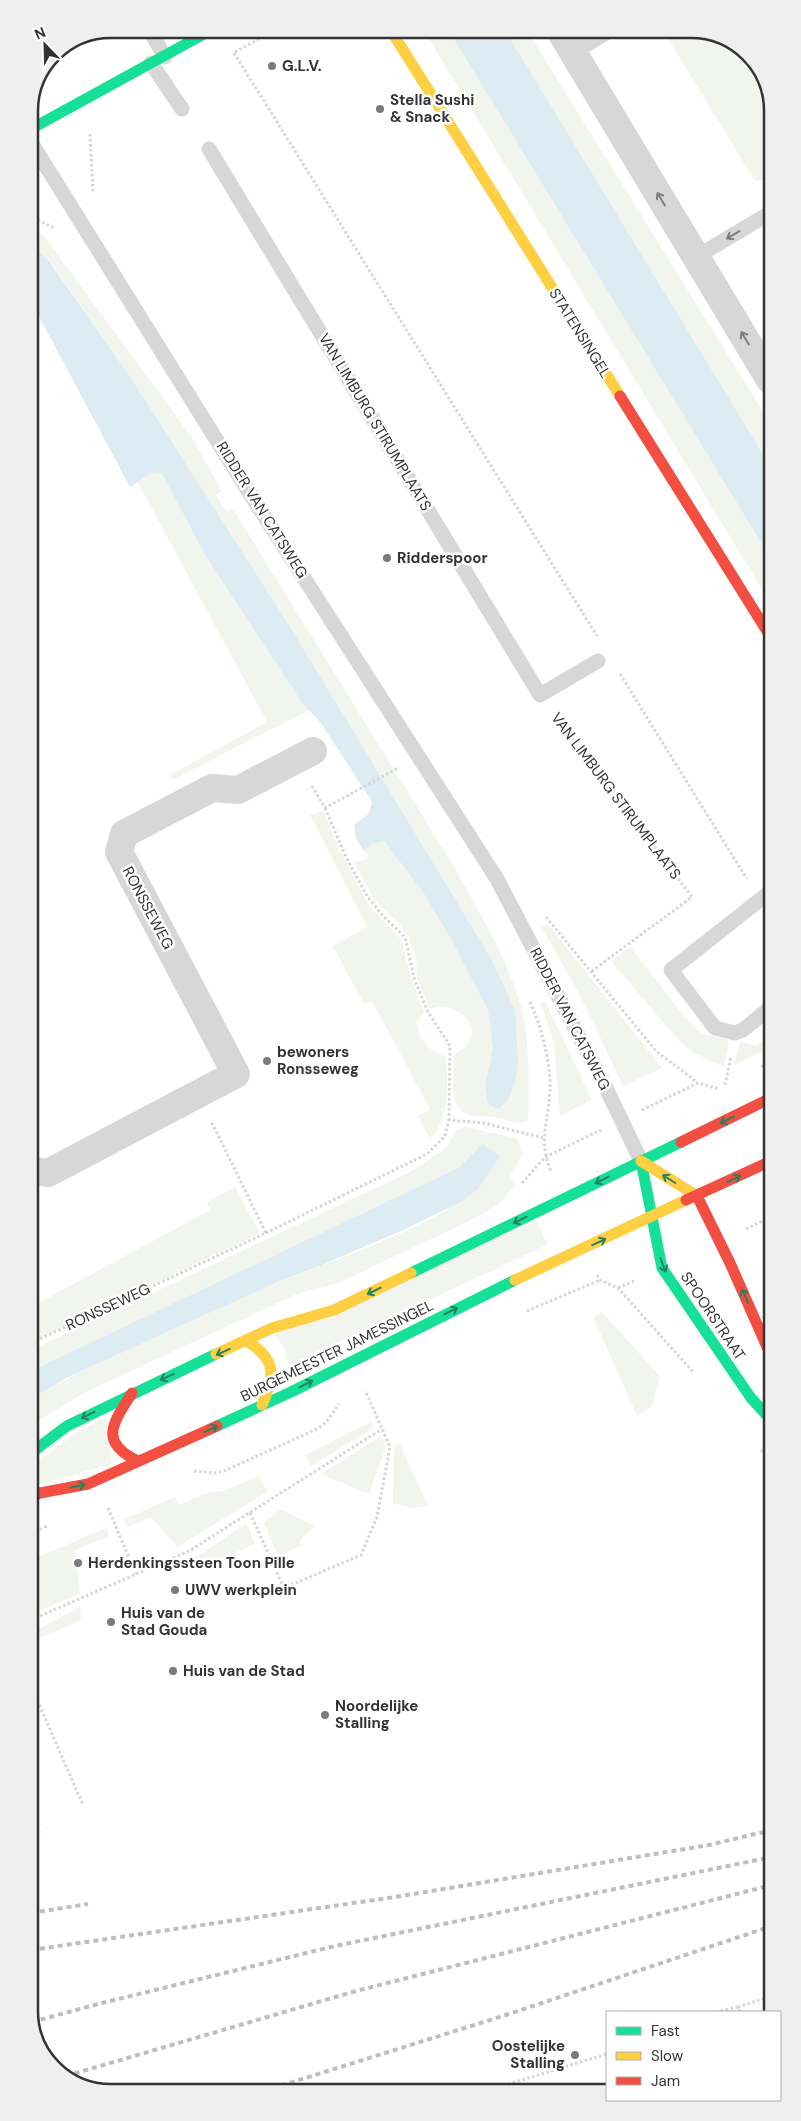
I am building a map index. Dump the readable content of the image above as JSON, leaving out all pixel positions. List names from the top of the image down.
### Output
{
  "streets": {
    "main road": ["STATENSINGEL", "SPOORSTRAAT", "BURGEMEESTER JAMESSINGEL"],
    "street": ["RONSSEWEG"],
    "lane": ["VAN LIMBURG STIRUMPLAATS", "RIDDER VAN CATSWEG"]
  },
  "crossings": [
    ["VAN LIMBURG STIRUMPLAATS", "RIDDER VAN CATSWEG"],
    ["RIDDER VAN CATSWEG", "SPOORSTRAAT"],
    ["SPOORSTRAAT", "BURGEMEESTER JAMESSINGEL"]
  ],
  "places": [
    "G.L.V.",
    "Stella Sushi & Snack",
    "Ridderspoor",
    "bewoners Ronsseweg",
    "Herdenkingssteen Toon Pille",
    "UWV werkplein",
    "Huis van de Stad Gouda",
    "Huis van de Stad",
    "Noordelijke Stalling",
    "Oostelijke Stalling"
  ],
  "legend": ["Fast", "Slow", "Jam"],
  "north": "top left"
}
